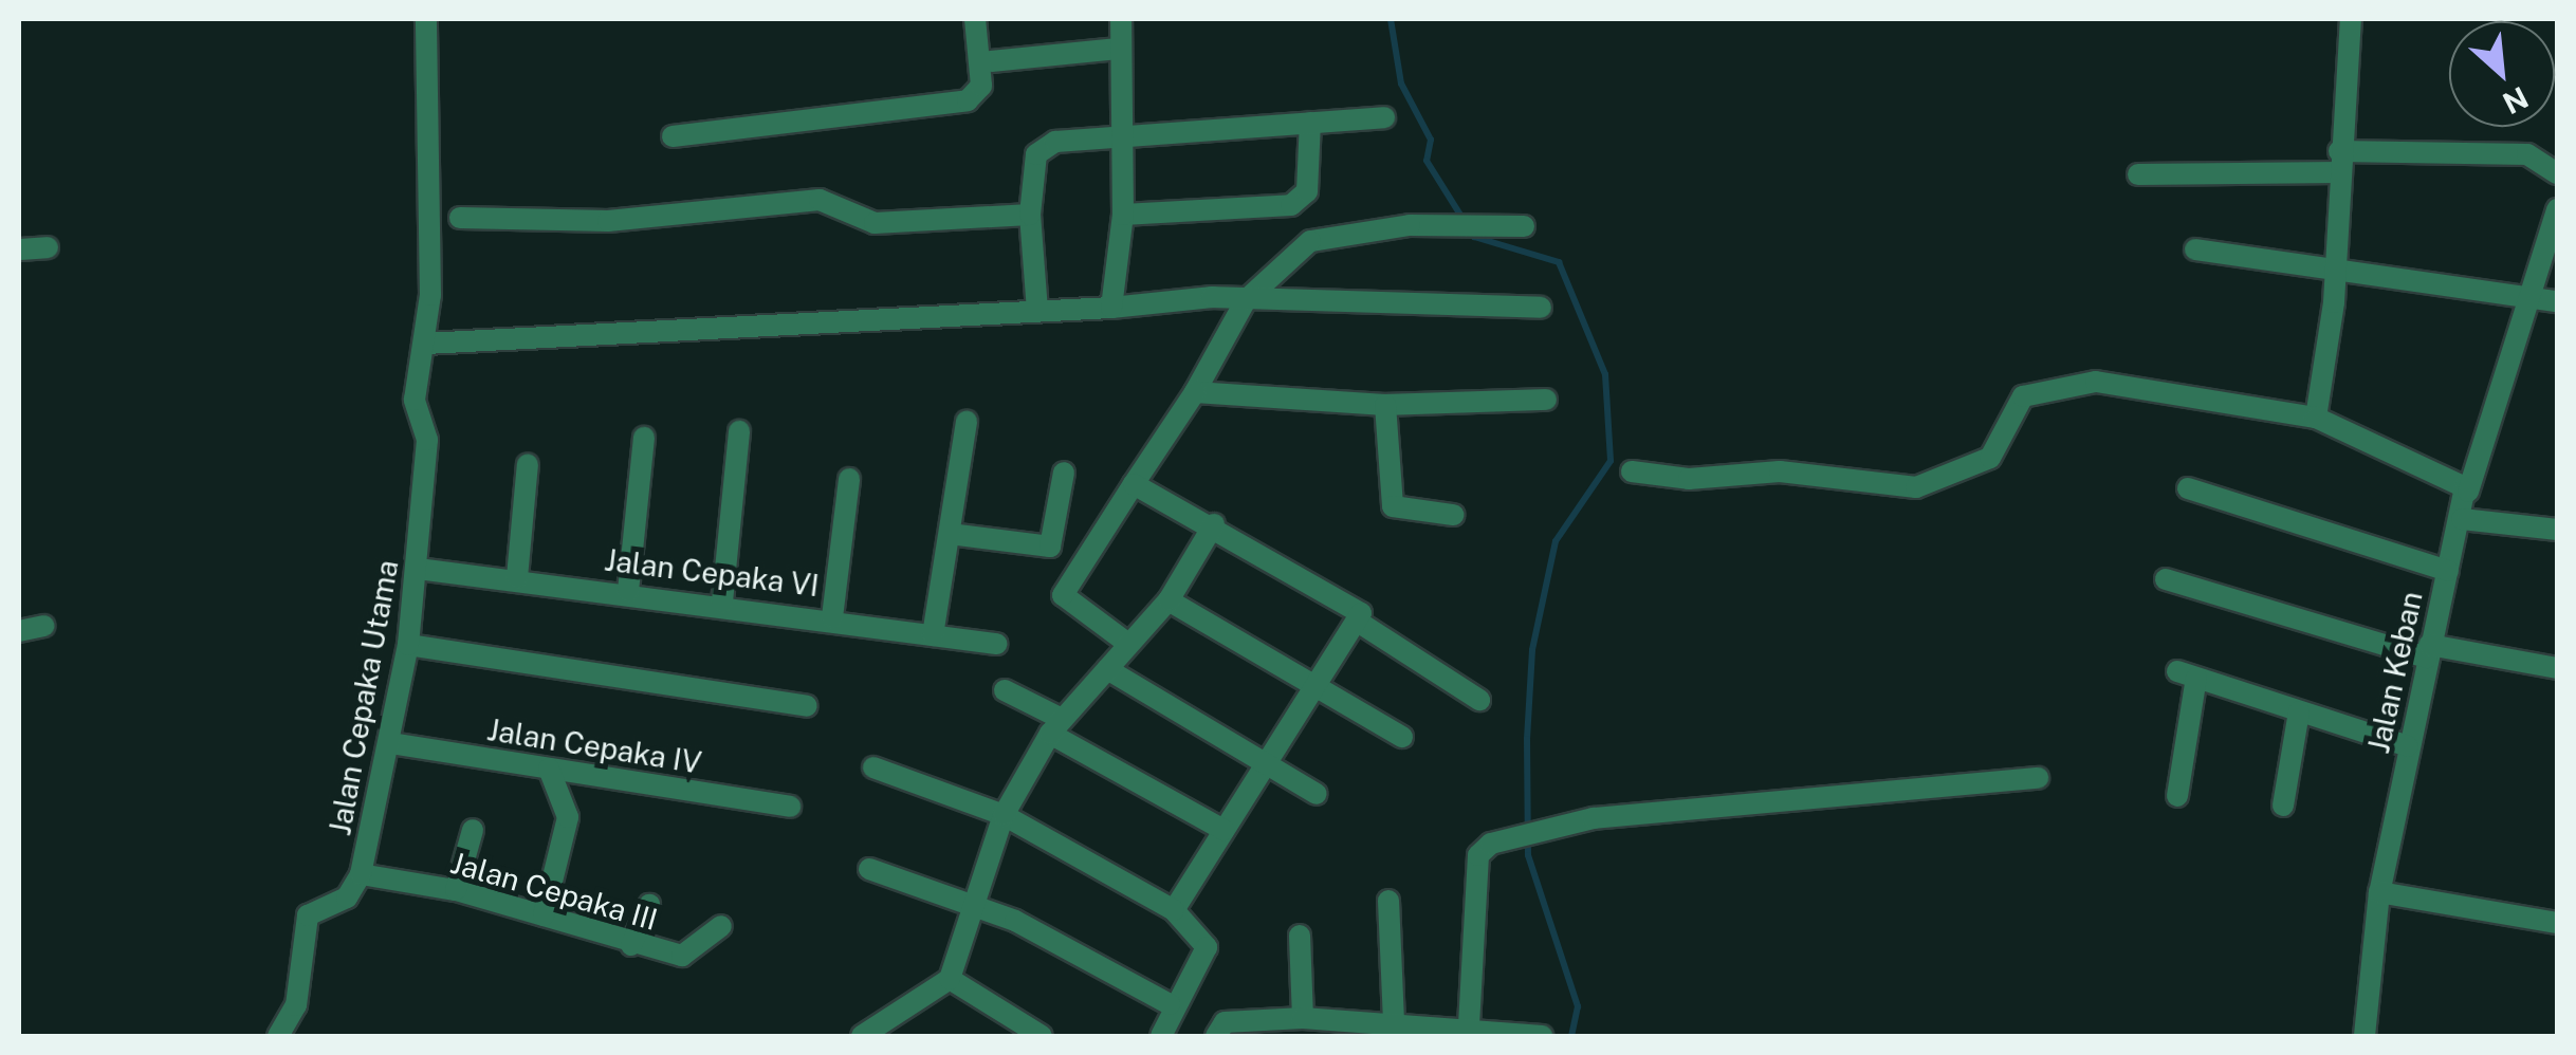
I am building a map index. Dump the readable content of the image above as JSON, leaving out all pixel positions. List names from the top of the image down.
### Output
{
  "streets": {
    "street": [
      "Jalan Cepaka VI",
      "Jalan Keban",
      "Jalan Cepaka Utama",
      "Jalan Cepaka IV",
      "Jalan Cepaka III"
    ]
  },
  "crossings": [
    ["Jalan Cepaka VI", "Jalan Cepaka Utama"],
    ["Jalan Cepaka Utama", "Jalan Cepaka IV"],
    ["Jalan Cepaka Utama", "Jalan Cepaka III"]
  ],
  "north": "bottom right"
}
